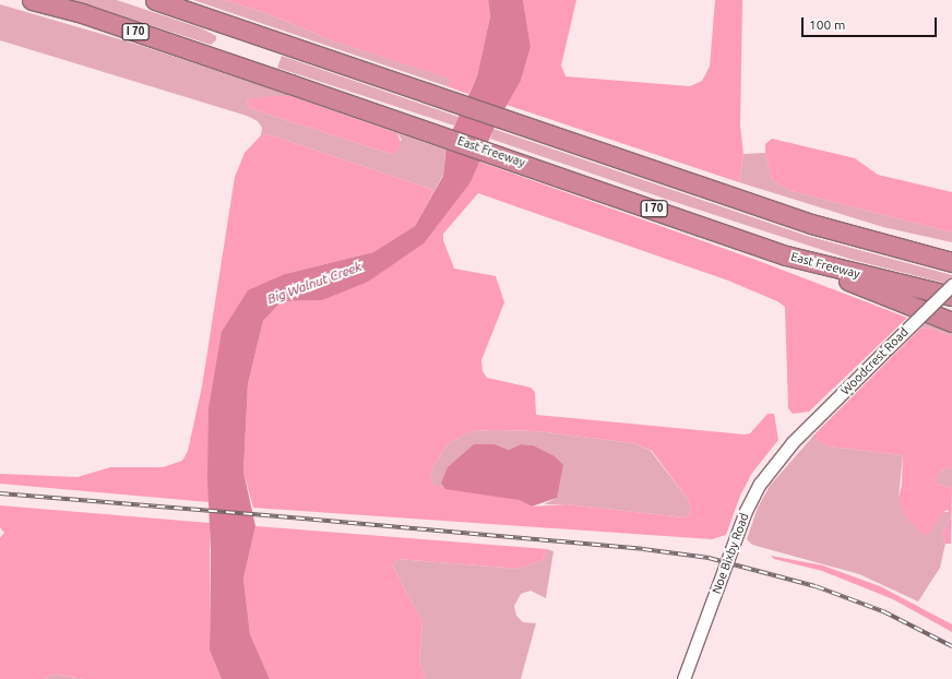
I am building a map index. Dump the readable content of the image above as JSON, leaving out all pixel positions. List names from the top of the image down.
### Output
{
  "streets": {
    "highway": ["I 70", "East Freeway"],
    "street": ["Woodcrest Road", "Noe Bixby Road"]
  },
  "crossings": [
    ["Woodcrest Road", "Noe Bixby Road"]
  ],
  "water": ["Big Walnut Creek"],
  "scale_bar": "100 m"
}
